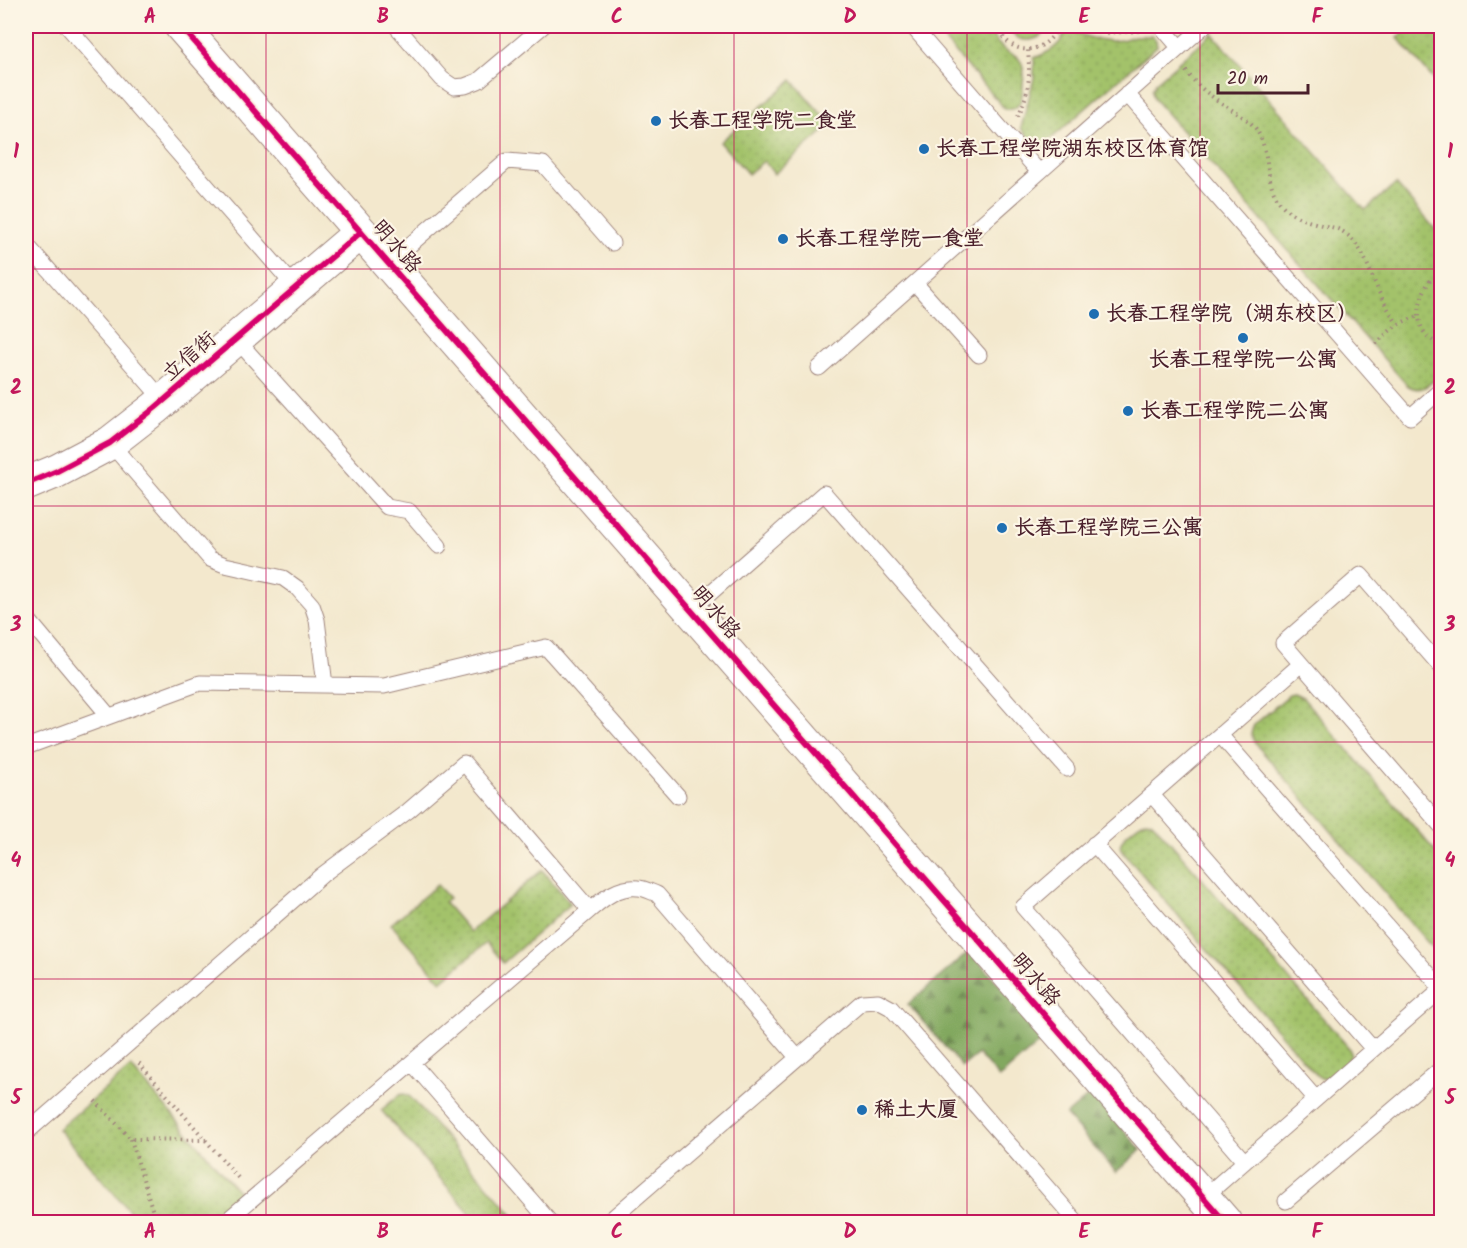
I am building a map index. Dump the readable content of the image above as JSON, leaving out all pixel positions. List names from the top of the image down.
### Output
{
  "streets": {
    "street": ["明水路", "立信街"]
  },
  "crossings": [
    ["明水路", "立信街"]
  ],
  "places": [
    "长春工程学院二食堂",
    "长春工程学院湖东校区体育馆",
    "长春工程学院一食堂",
    "长春工程学院（湖东校区）",
    "长春工程学院一公寓",
    "长春工程学院二公寓",
    "长春工程学院三公寓",
    "稀土大厦"
  ],
  "scale_bar": "20 m",
  "grid": {
    "columns": [
      "A",
      "B",
      "C",
      "D",
      "E",
      "F"
    ],
    "rows": [
      "1",
      "2",
      "3",
      "4",
      "5"
    ]
  }
}
